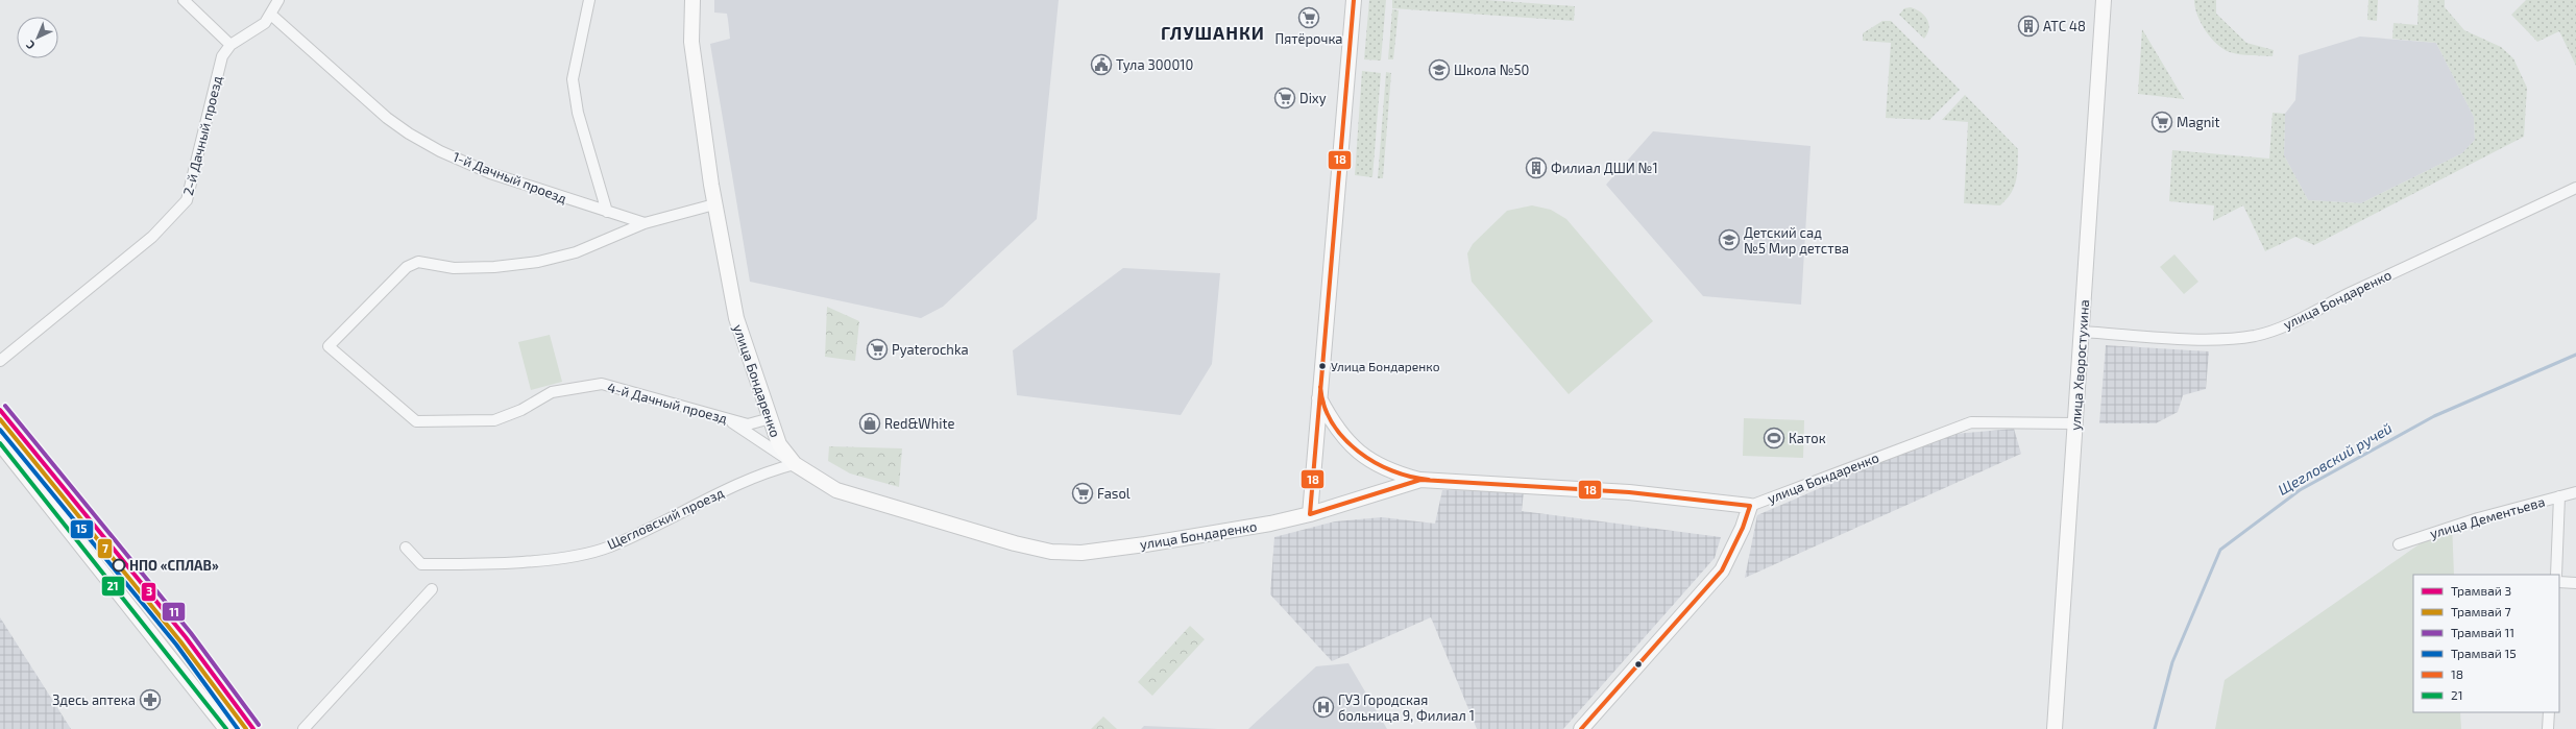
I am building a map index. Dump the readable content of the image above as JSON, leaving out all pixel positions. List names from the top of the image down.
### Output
{
  "streets": {
    "street": [
      "2-й Дачный проезд",
      "1-й Дачный проезд",
      "улица Бондаренко",
      "улица Хворостухина",
      "4-й Дачный проезд",
      "улица Дементьева",
      "Щегловский проезд"
    ]
  },
  "crossings": [
    ["2-й Дачный проезд", "1-й Дачный проезд"],
    ["1-й Дачный проезд", "4-й Дачный проезд"],
    ["улица Бондаренко", "улица Хворостухина"],
    ["улица Бондаренко", "4-й Дачный проезд"],
    ["улица Бондаренко", "Щегловский проезд"]
  ],
  "districts": ["ГЛУШАНКИ"],
  "water": ["Щегловский ручей"],
  "places": {
    "supermarket": [
      "Пятёрочка",
      "Dixy",
      "Magnit",
      "Pyaterochka",
      "Fasol"
    ],
    "building": ["АТС 48", "Филиал ДШИ №1"],
    "public building": ["Тула 300010"],
    "school or university": ["Школа №50", "Детский сад №5 Мир детства"],
    "other": ["Улица Бондаренко", "НПО «СПЛАВ»"],
    "shop": ["Red&White"],
    "sports": ["Каток"],
    "pharmacy": ["Здесь аптека"],
    "hospital": ["ГУЗ Городская больница 9, Филиал 1"]
  },
  "lines": [
    "transit line 18",
    "tram line 11",
    "tram line 3",
    "tram line 7",
    "tram line 15",
    "transit line 21"
  ],
  "legend": [
    "Трамвай 3",
    "Трамвай 7",
    "Трамвай 11",
    "Трамвай 15",
    "18",
    "21"
  ],
  "north": "bottom left"
}
